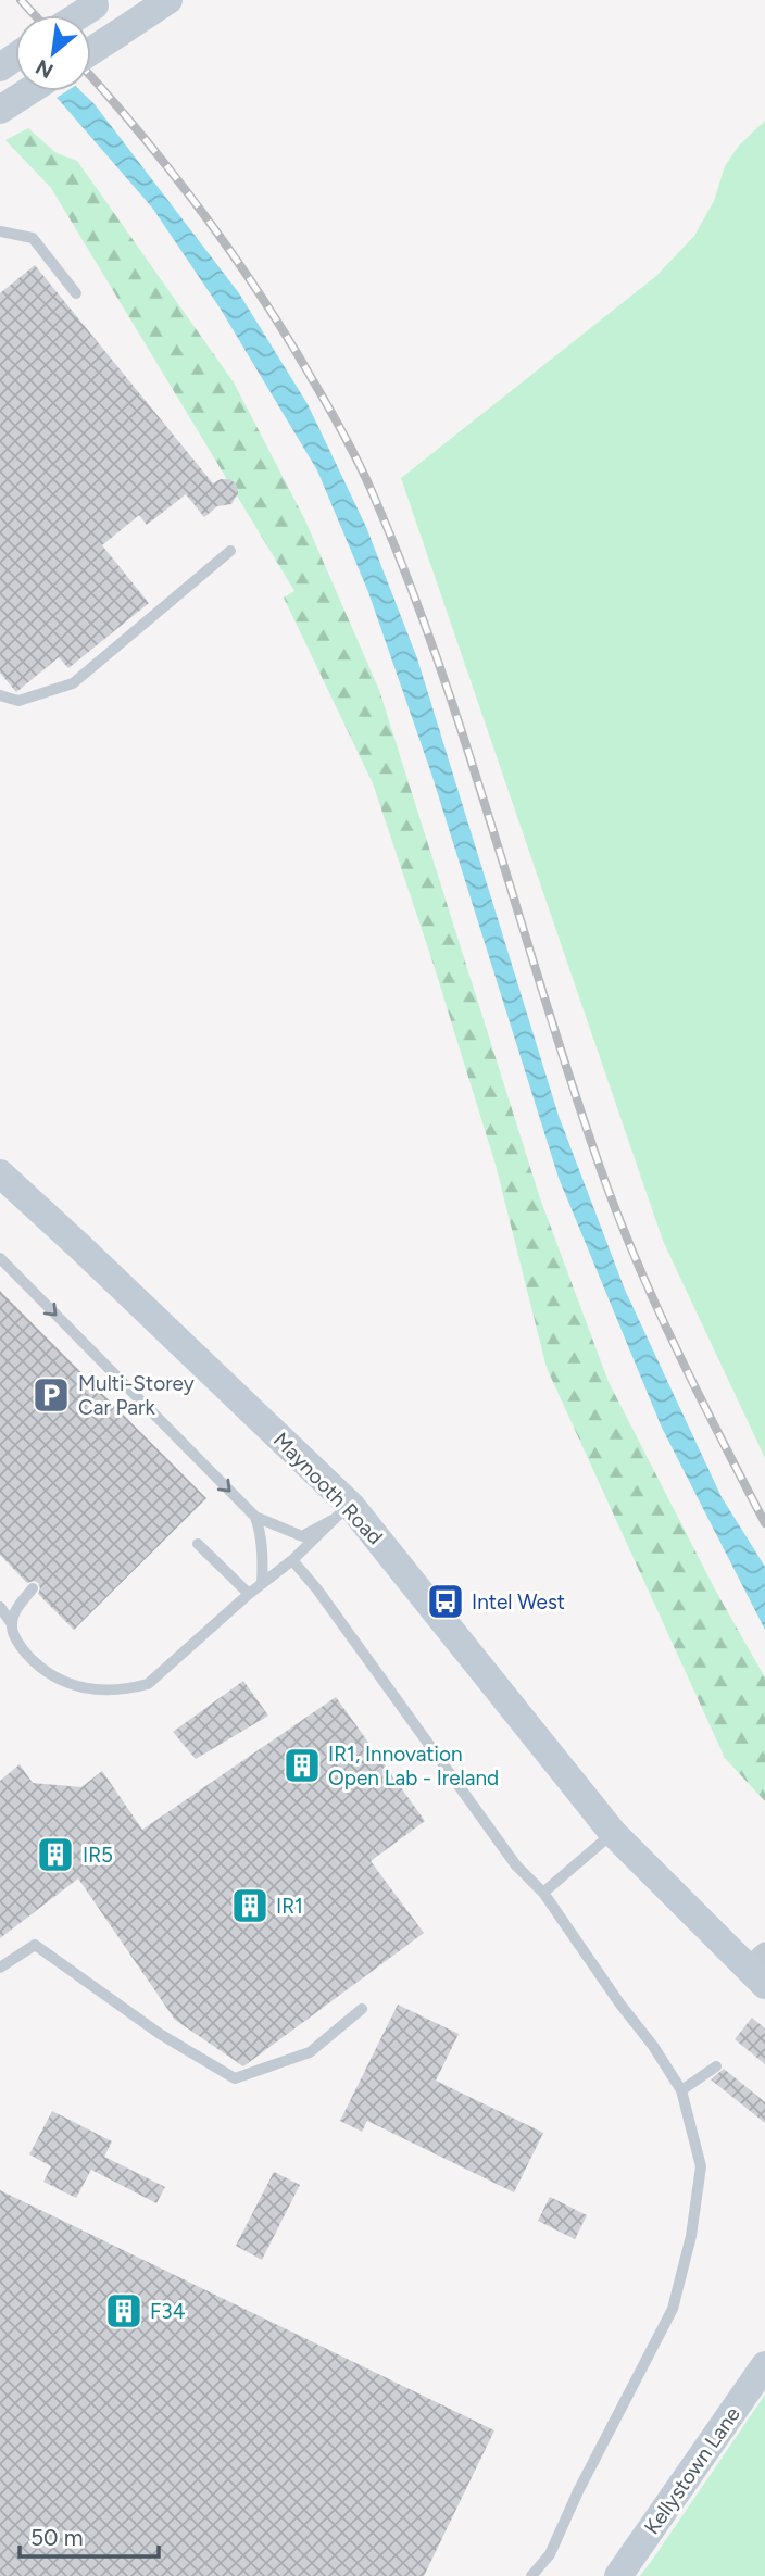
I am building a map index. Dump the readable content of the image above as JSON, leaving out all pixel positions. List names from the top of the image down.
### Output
{
  "streets": {
    "main road": ["Maynooth Road", "Kellystown Lane"]
  },
  "places": {
    "parking": ["Multi-Storey Car Park"],
    "bus stop": ["Intel West"],
    "building": [
      "IR1, Innovation Open Lab - Ireland",
      "IR5",
      "IR1",
      "F34"
    ]
  },
  "scale_bar": "50 m",
  "north": "bottom left"
}
